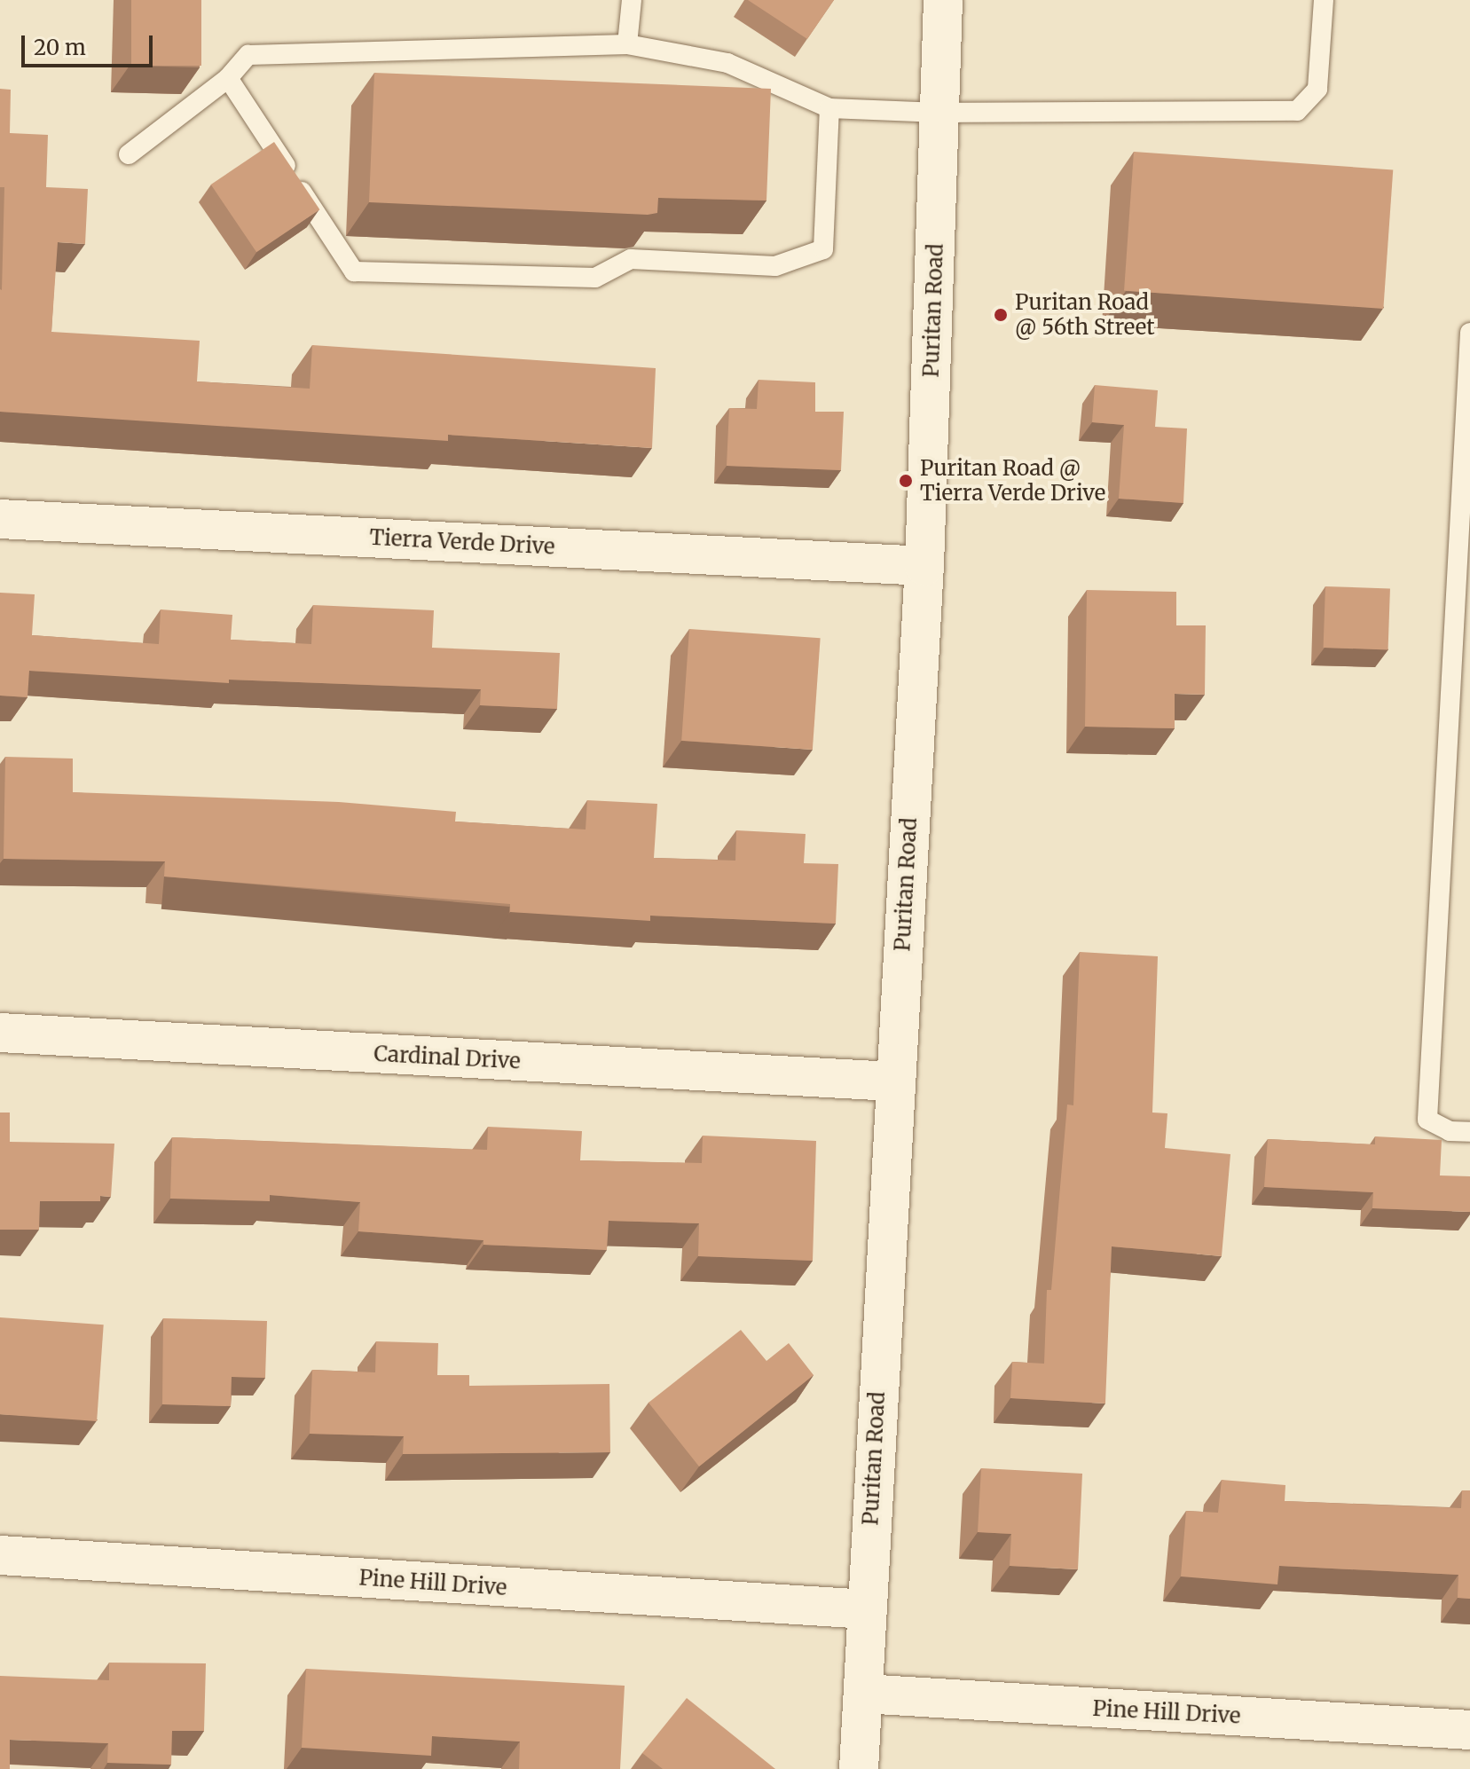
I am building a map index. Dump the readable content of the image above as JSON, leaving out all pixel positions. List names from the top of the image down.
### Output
{
  "streets": {
    "street": [
      "Puritan Road",
      "Tierra Verde Drive",
      "Cardinal Drive",
      "Pine Hill Drive"
    ]
  },
  "crossings": [
    ["Puritan Road", "Tierra Verde Drive"],
    ["Puritan Road", "Cardinal Drive"],
    ["Puritan Road", "Pine Hill Drive"]
  ],
  "places": ["Puritan Road @ 56th Street", "Puritan Road @ Tierra Verde Drive"],
  "scale_bar": "20 m"
}
